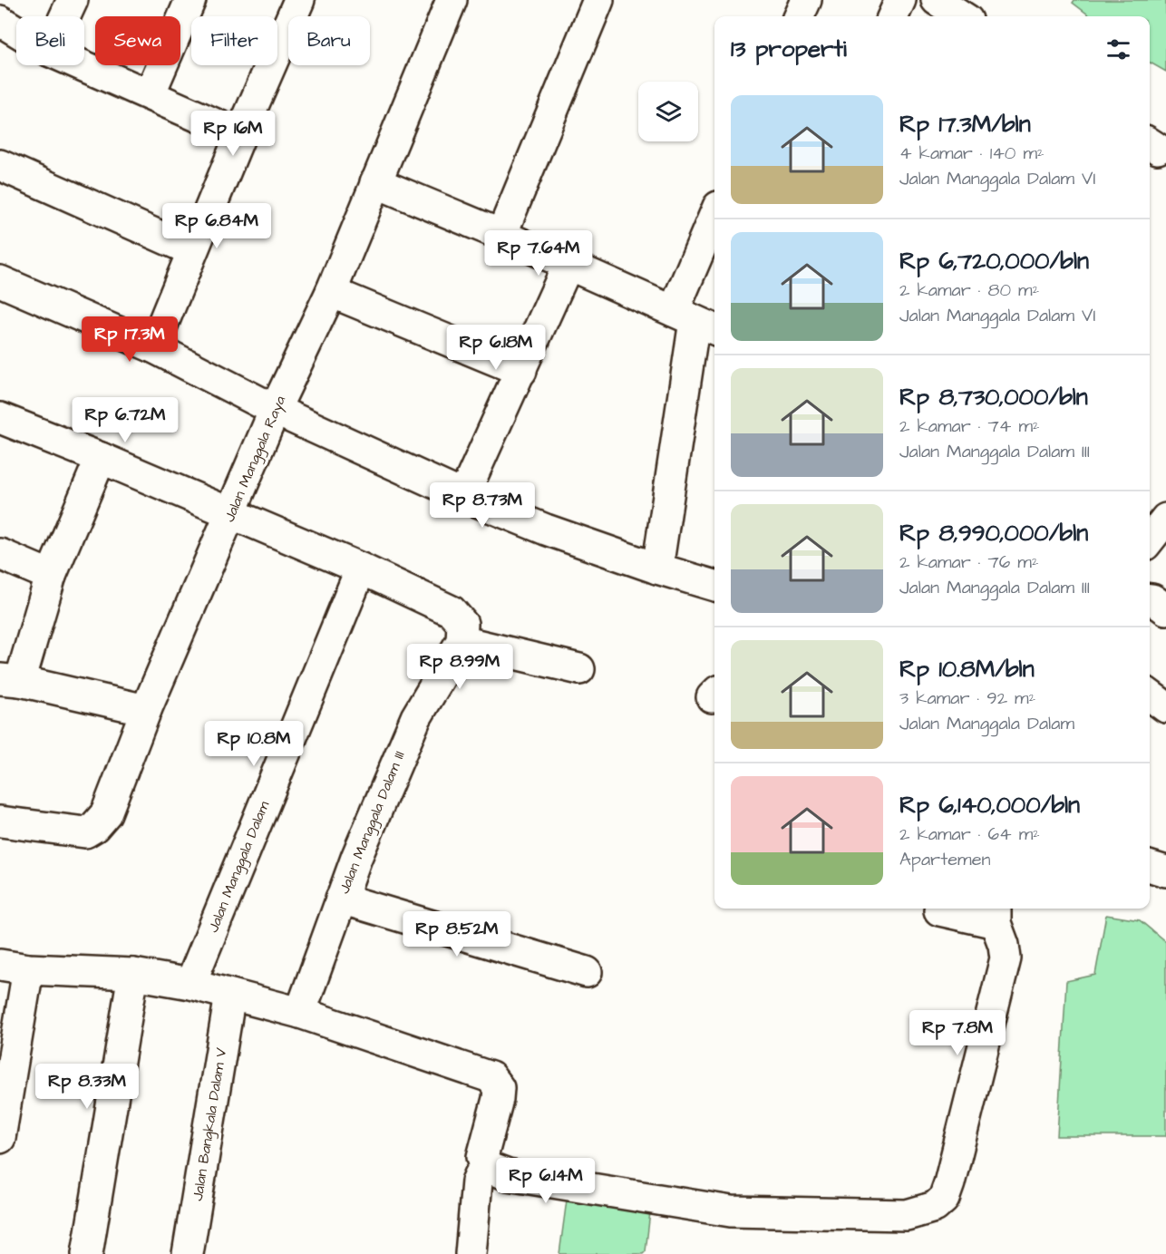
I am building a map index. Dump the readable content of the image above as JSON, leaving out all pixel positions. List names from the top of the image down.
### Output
{
  "streets": {
    "street": [
      "Jalan Manggala Raya",
      "Jalan Manggala Dalam III",
      "Jalan Manggala Dalam",
      "Jalan Bangkala Dalam V"
    ]
  },
  "page": {
    "chip": [
      "Beli",
      "Sewa",
      "Filter",
      "Baru"
    ],
    "heading": "13 properti",
    "list": [
      {
        "name": "Rp 17.3M/bln",
        "note": "4 kamar · 140 m² · Jalan Manggala Dalam VI"
      },
      {
        "name": "Rp 6,720,000/bln",
        "note": "2 kamar · 80 m² · Jalan Manggala Dalam VI"
      },
      {
        "name": "Rp 8,730,000/bln",
        "note": "2 kamar · 74 m² · Jalan Manggala Dalam III"
      },
      {
        "name": "Rp 8,990,000/bln",
        "note": "2 kamar · 76 m² · Jalan Manggala Dalam III"
      },
      {
        "name": "Rp 10.8M/bln",
        "note": "3 kamar · 92 m² · Jalan Manggala Dalam"
      },
      {
        "name": "Rp 6,140,000/bln",
        "note": "2 kamar · 64 m² · Apartemen"
      }
    ],
    "price": [
      "Rp 16M",
      "Rp 6.84M",
      "Rp 7.64M",
      "Rp 17.3M",
      "Rp 6.18M",
      "Rp 6.72M",
      "Rp 8.73M",
      "Rp 8.99M",
      "Rp 10.8M",
      "Rp 8.52M",
      "Rp 7.8M",
      "Rp 8.33M",
      "Rp 6.14M"
    ]
  }
}
